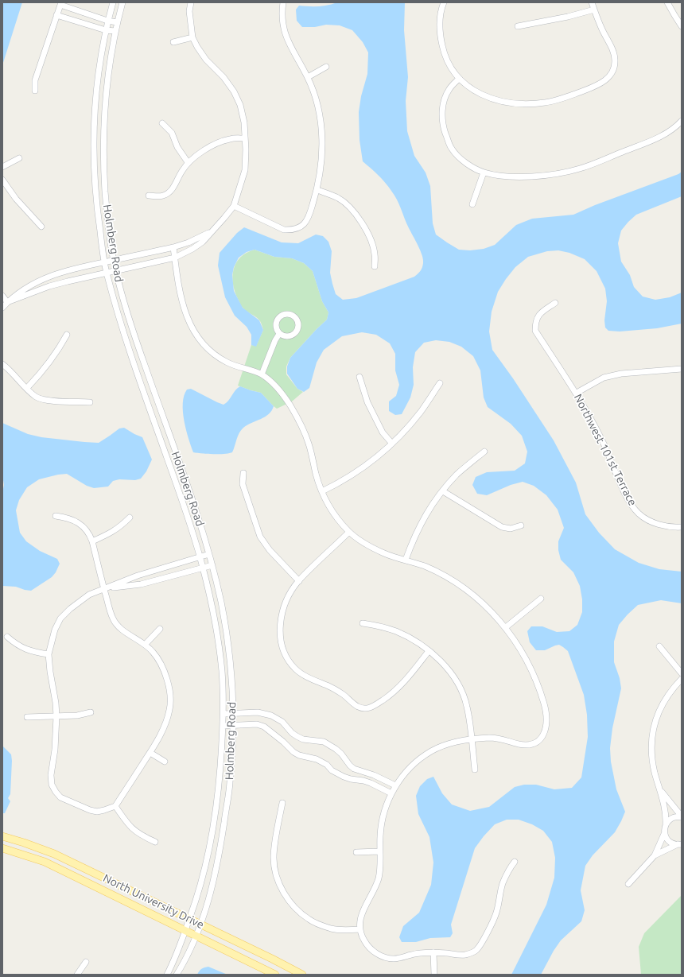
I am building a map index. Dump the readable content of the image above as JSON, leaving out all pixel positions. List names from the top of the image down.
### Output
{
  "streets": {
    "main road": ["North University Drive"],
    "street": ["Holmberg Road", "Northwest 101st Terrace"]
  },
  "crossings": [
    ["Holmberg Road", "North University Drive"]
  ]
}
